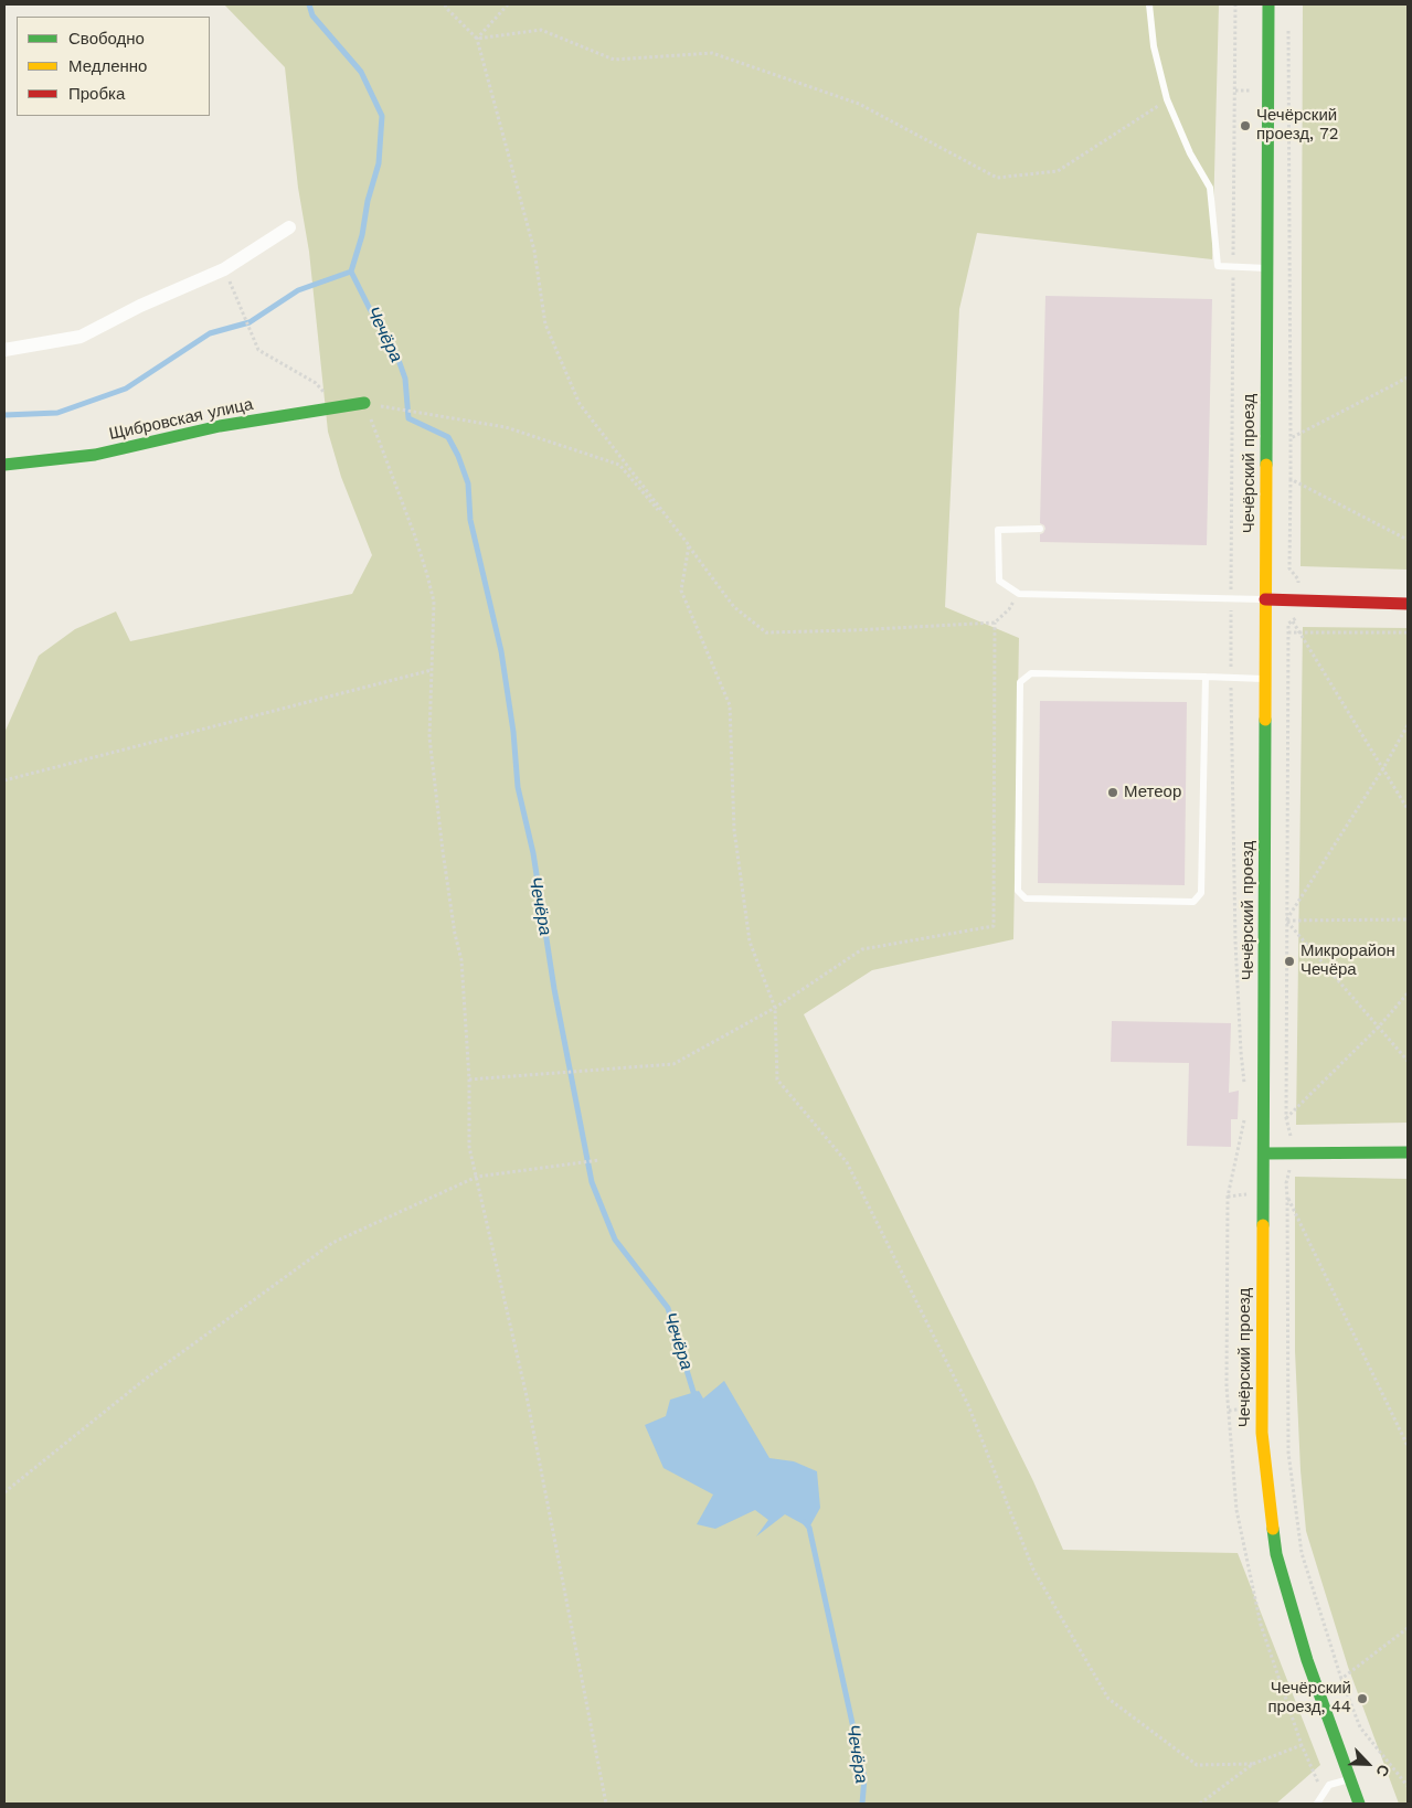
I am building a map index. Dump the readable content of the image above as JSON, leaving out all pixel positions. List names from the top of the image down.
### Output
{
  "streets": {
    "main road": ["Щибровская улица", "Чечёрский проезд"]
  },
  "water": ["Чечёра"],
  "places": [
    "Чечёрский проезд, 72",
    "Метеор",
    "Микрорайон Чечёра",
    "Чечёрский проезд, 44"
  ],
  "legend": ["Свободно", "Медленно", "Пробка"],
  "north": "bottom right"
}
